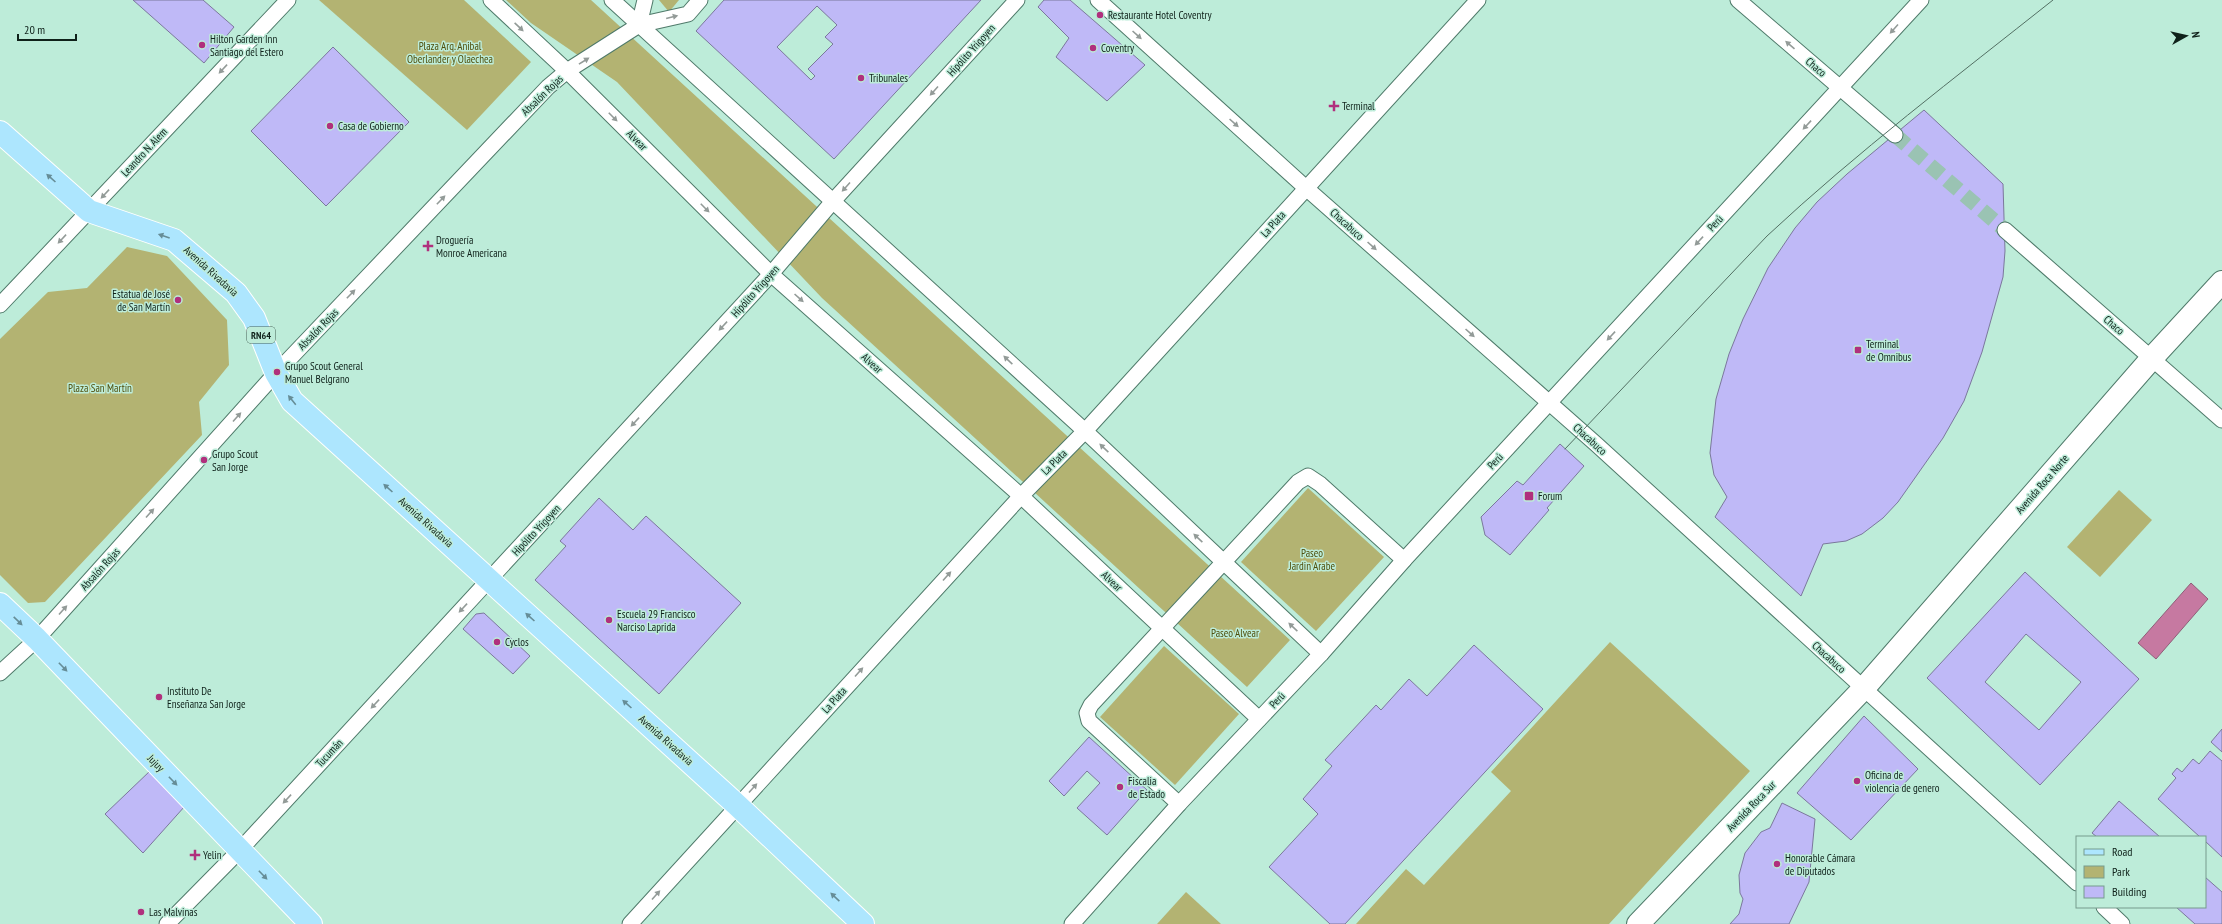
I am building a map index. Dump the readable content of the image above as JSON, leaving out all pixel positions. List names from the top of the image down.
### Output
{
  "streets": {
    "main road": [
      "Avenida Rivadavia",
      "RN64",
      "Avenida Roca Norte",
      "Jujuy",
      "Avenida Roca Sur"
    ],
    "street": [
      "Hipólito Yrigoyen",
      "Chaco",
      "Absalón Rojas",
      "Alvear",
      "Leandro N. Alem",
      "Perú",
      "La Plata",
      "Chacabuco",
      "Tucumán"
    ]
  },
  "crossings": [
    ["Hipólito Yrigoyen", "Alvear"],
    ["Hipólito Yrigoyen", "Avenida Rivadavia"],
    ["Hipólito Yrigoyen", "Tucumán"],
    ["Chaco", "Perú"],
    ["Chaco", "Avenida Roca Norte"],
    ["Absalón Rojas", "Alvear"],
    ["Absalón Rojas", "Avenida Rivadavia"],
    ["Absalón Rojas", "Jujuy"],
    ["Alvear", "Perú"],
    ["Alvear", "La Plata"],
    ["Leandro N. Alem", "Avenida Rivadavia"],
    ["Perú", "Chacabuco"],
    ["La Plata", "Chacabuco"],
    ["La Plata", "Avenida Rivadavia"],
    ["Chacabuco", "Avenida Roca Norte"],
    ["Chacabuco", "Avenida Roca Sur"],
    ["Avenida Rivadavia", "Tucumán"],
    ["Avenida Roca Norte", "Avenida Roca Sur"],
    ["Tucumán", "Jujuy"]
  ],
  "one_way": [
    "Hipólito Yrigoyen",
    "Absalón Rojas",
    "Leandro N. Alem",
    "Perú",
    "La Plata",
    "Chacabuco",
    "Avenida Rivadavia",
    "Tucumán",
    "Jujuy"
  ],
  "parks": [
    "Plaza Arq. Anibal Oberlander y Olaechea",
    "Plaza San Martín",
    "Paseo Jardin Arabe",
    "Paseo Alvear"
  ],
  "places": {
    "other": [
      "Restaurante Hotel Coventry",
      "Hilton Garden Inn Santiago del Estero",
      "Coventry",
      "Tribunales",
      "Casa de Gobierno",
      "Estatua de José de San Martín",
      "Grupo Scout General Manuel Belgrano",
      "Grupo Scout San Jorge",
      "Escuela 29 Francisco Narciso Laprida",
      "Cyclos",
      "Instituto De Enseñanza San Jorge",
      "Oficina de violencia de genero",
      "Fiscalia de Estado",
      "Honorable Cámara de Diputados",
      "Las Malvinas"
    ],
    "health": ["Terminal", "Droguería Monroe Americana", "Yelin"],
    "transit": ["Terminal de Omnibus", "Forum"]
  },
  "legend": ["Road", "Park", "Building"],
  "scale_bar": "20 m",
  "north": "right"
}
